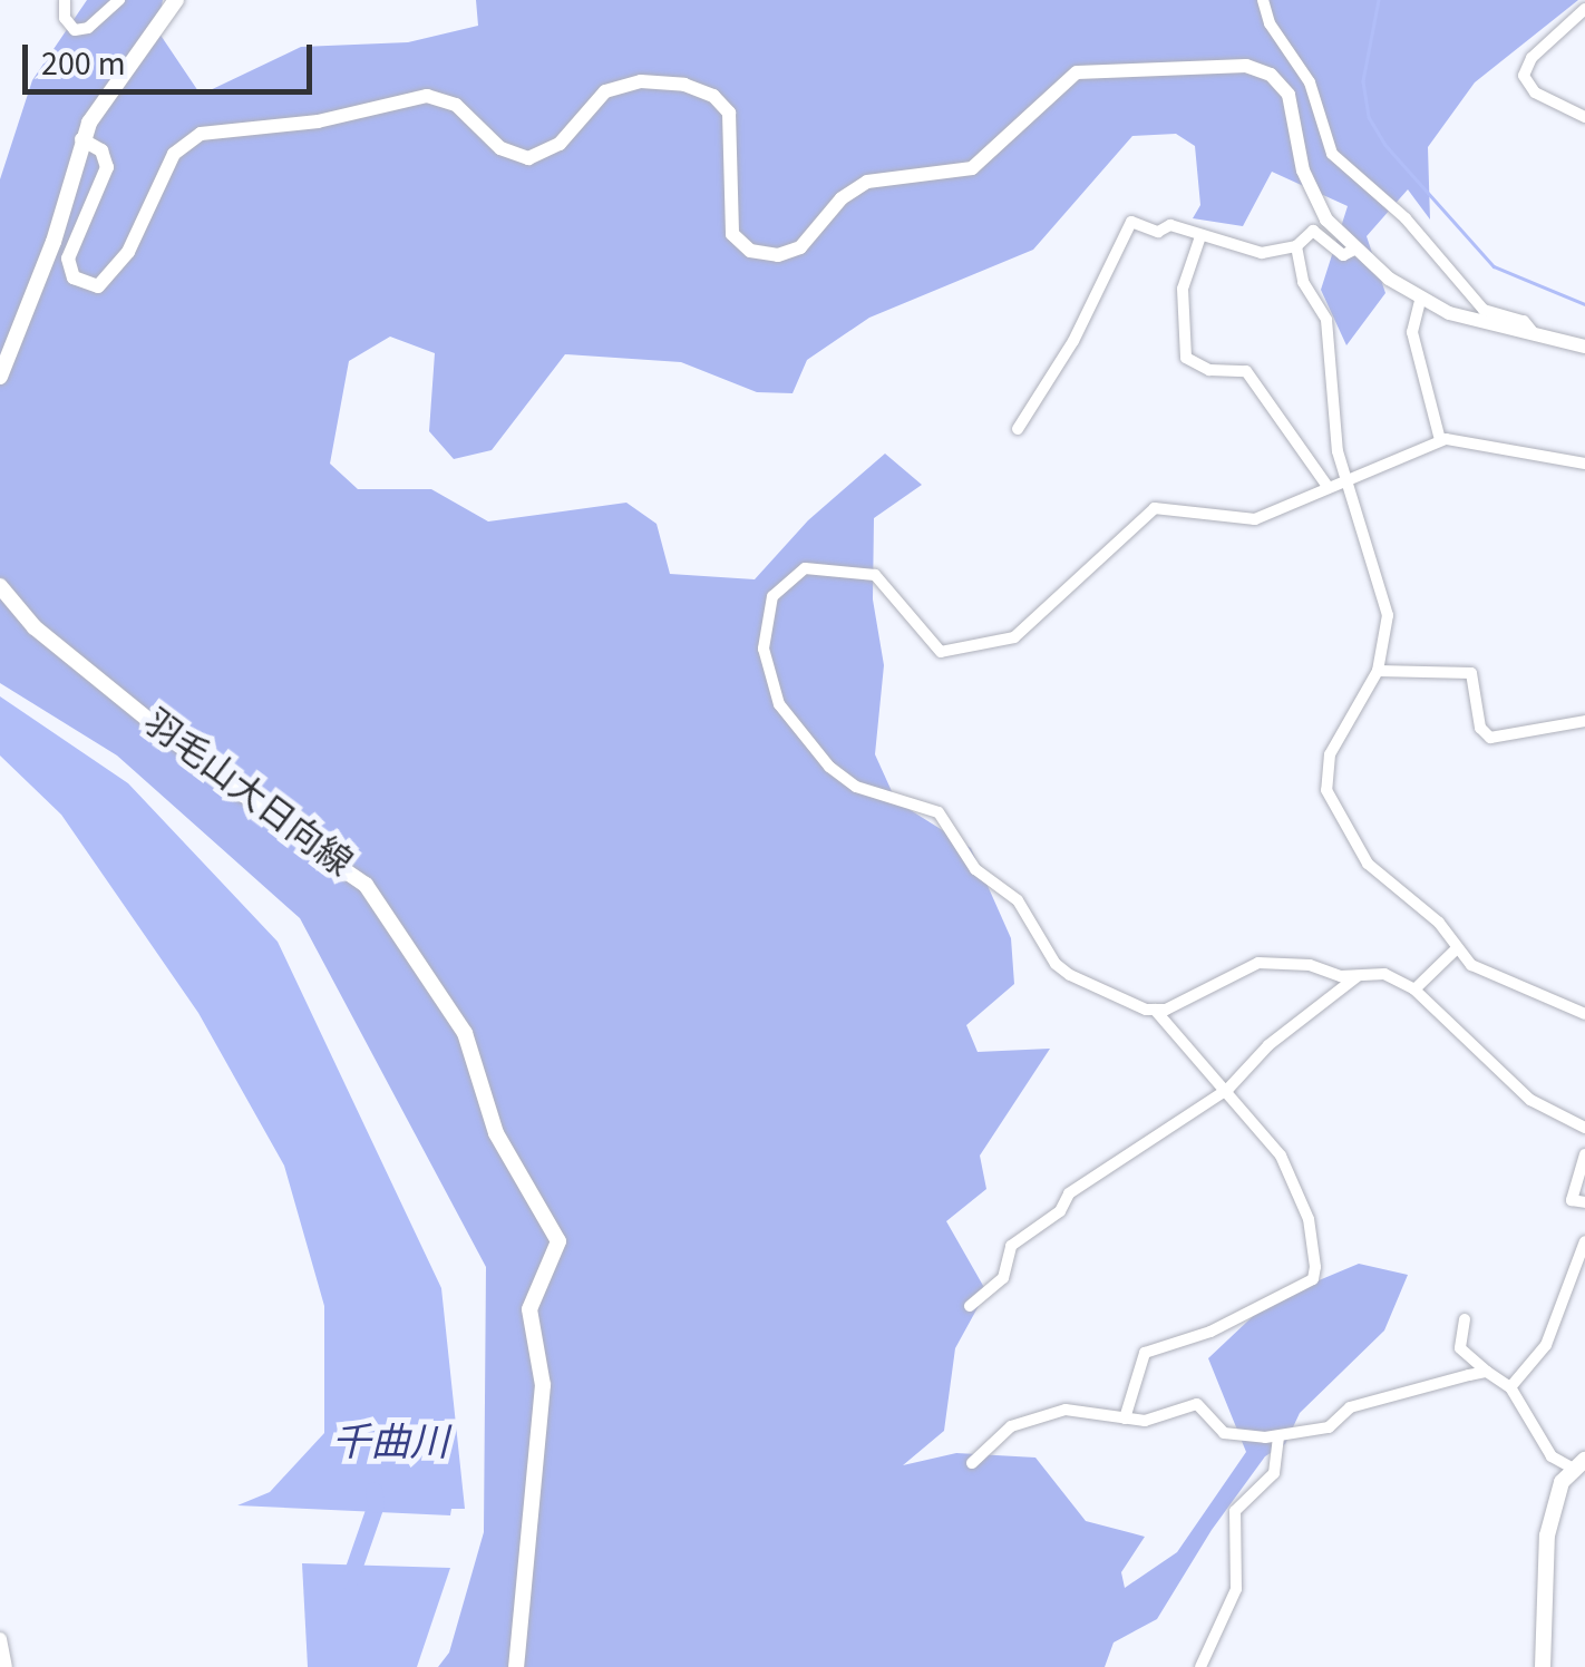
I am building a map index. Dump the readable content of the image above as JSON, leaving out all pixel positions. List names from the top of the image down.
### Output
{
  "streets": {
    "main road": ["羽毛山大日向線"]
  },
  "water": ["千曲川"],
  "scale_bar": "200 m"
}
